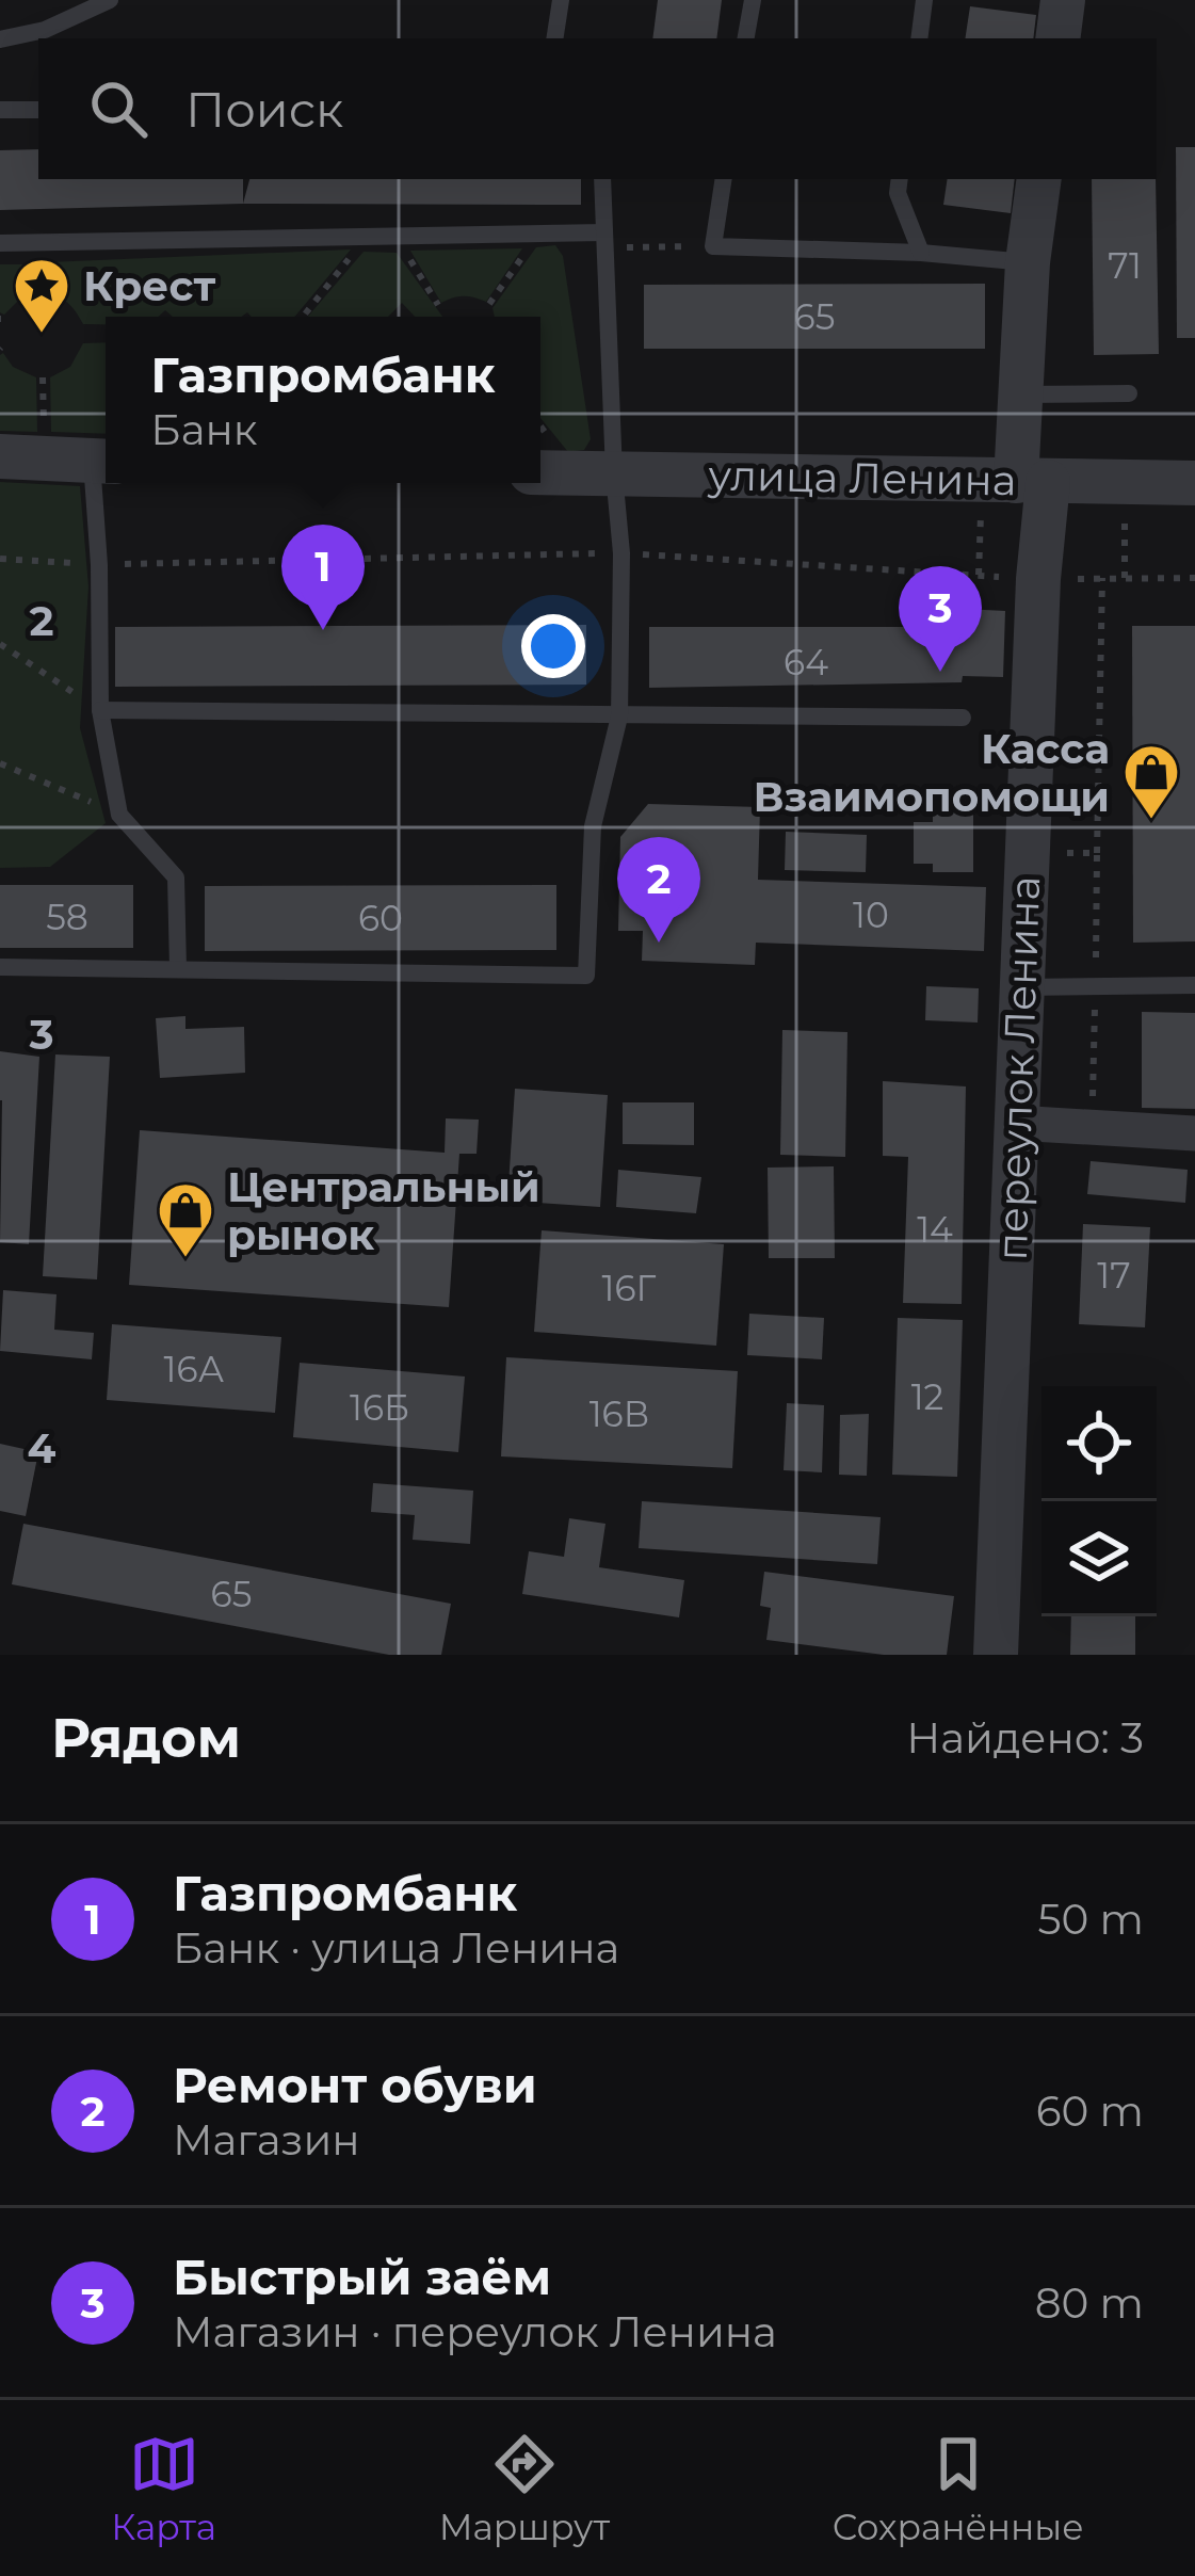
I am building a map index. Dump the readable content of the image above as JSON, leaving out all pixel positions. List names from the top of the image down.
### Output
{
  "streets": {
    "street": ["улица Ленина", "переулок Ленина"]
  },
  "crossings": [
    ["улица Ленина", "переулок Ленина"]
  ],
  "places": {
    "place": ["Крест"],
    "shop": ["Касса Взаимопомощи", "Центральный рынок"]
  },
  "house_numbers": [
    "71",
    "65",
    "64",
    "10",
    "58",
    "60",
    "14",
    "17",
    "16Г",
    "16А",
    "12",
    "16Б",
    "16В",
    "65"
  ],
  "page": {
    "search": "Поиск",
    "popup": ["Газпромбанк", "Банк"],
    "pins": ["1", "3", "2"],
    "heading": ["Рядом", "Найдено: 3"],
    "list": [
      {
        "mark": "1",
        "name": "Газпромбанк",
        "note": "Банк · улица Ленина",
        "value": "50 m"
      },
      {
        "mark": "2",
        "name": "Ремонт обуви",
        "note": "Магазин",
        "value": "60 m"
      },
      {
        "mark": "3",
        "name": "Быстрый заём",
        "note": "Магазин · переулок Ленина",
        "value": "80 m"
      }
    ],
    "nav": ["Карта", "Маршрут", "Сохранённые"]
  },
  "grid": {
    "rows": ["2", "3", "4"]
  }
}
